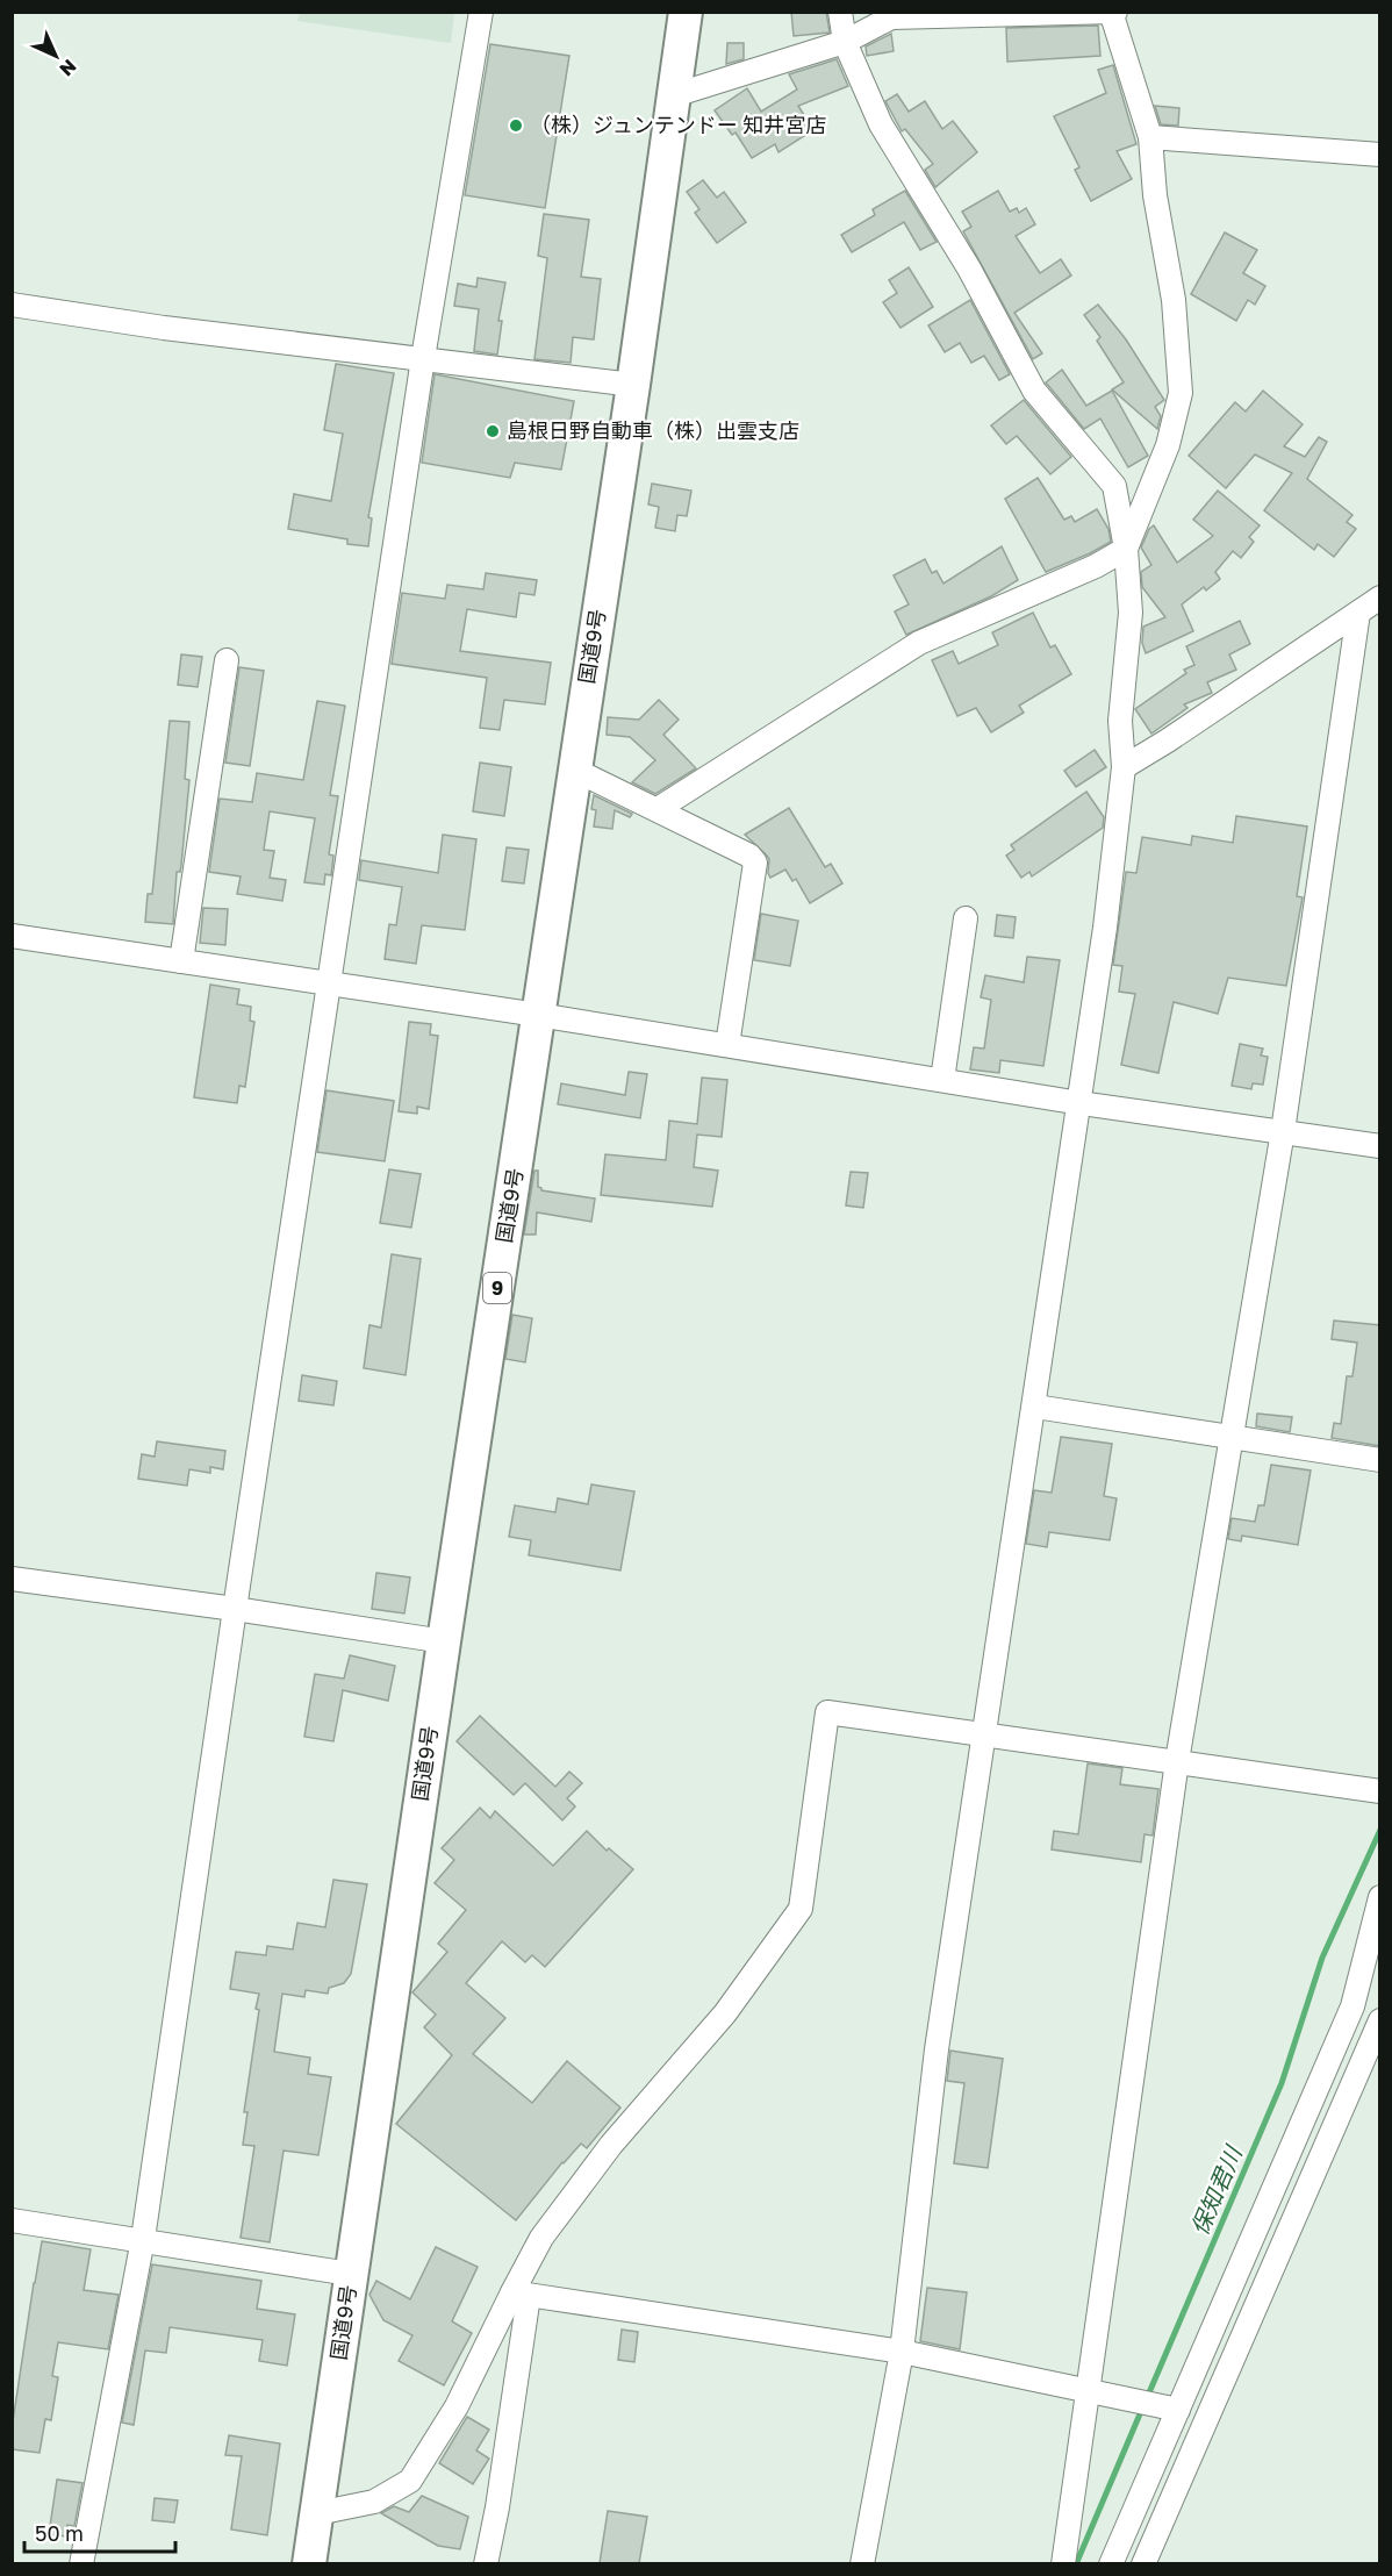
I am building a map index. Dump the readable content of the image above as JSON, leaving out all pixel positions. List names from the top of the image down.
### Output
{
  "streets": {
    "highway": ["国道9号", "9"]
  },
  "water": ["保知君川"],
  "places": ["（株）ジュンテンドー 知井宮店", "島根日野自動車（株）出雲支店"],
  "scale_bar": "50 m",
  "north": "bottom right"
}
